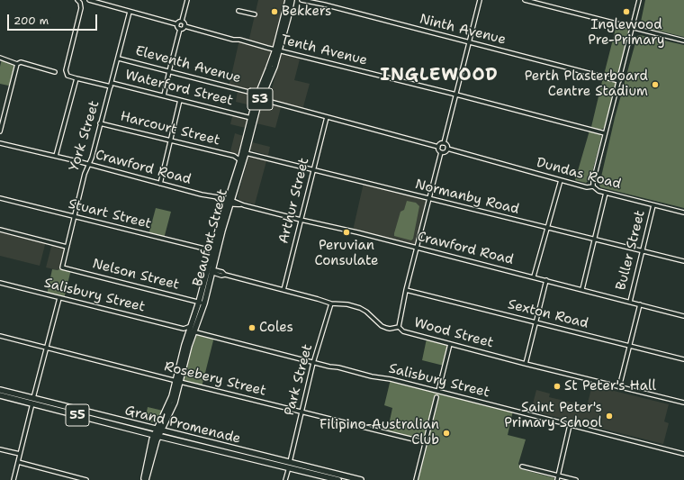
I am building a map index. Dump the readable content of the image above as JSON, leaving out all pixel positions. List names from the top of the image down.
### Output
{
  "streets": {
    "main road": [
      "53",
      "Beaufort Street",
      "55",
      "Grand Promenade"
    ],
    "street": [
      "Ninth Avenue",
      "Tenth Avenue",
      "Eleventh Avenue",
      "Waterford Street",
      "Harcourt Street",
      "York Street",
      "Crawford Road",
      "Dundas Road",
      "Normanby Road",
      "Arthur Street",
      "Stuart Street",
      "Buller Street",
      "Nelson Street",
      "Salisbury Street",
      "Sexton Road",
      "Wood Street",
      "Rosebery Street",
      "Park Street"
    ]
  },
  "crossings": [
    ["Tenth Avenue", "Beaufort Street"],
    ["Eleventh Avenue", "York Street"],
    ["Eleventh Avenue", "Beaufort Street"],
    ["Waterford Street", "York Street"],
    ["Waterford Street", "Beaufort Street"],
    ["Harcourt Street", "York Street"],
    ["Harcourt Street", "Normanby Road"],
    ["Harcourt Street", "Beaufort Street"],
    ["York Street", "Crawford Road"],
    ["York Street", "Stuart Street"],
    ["York Street", "Nelson Street"],
    ["Crawford Road", "Arthur Street"],
    ["Crawford Road", "Beaufort Street"],
    ["Crawford Road", "Buller Street"],
    ["Dundas Road", "Buller Street"],
    ["Normanby Road", "Arthur Street"],
    ["Normanby Road", "Beaufort Street"],
    ["Normanby Road", "Buller Street"],
    ["Arthur Street", "Wood Street"],
    ["Stuart Street", "Beaufort Street"],
    ["Beaufort Street", "Nelson Street"],
    ["Beaufort Street", "Salisbury Street"],
    ["Beaufort Street", "Wood Street"],
    ["Beaufort Street", "Rosebery Street"],
    ["Beaufort Street", "Grand Promenade"],
    ["Buller Street", "Sexton Road"],
    ["Buller Street", "Wood Street"],
    ["Salisbury Street", "Park Street"],
    ["Wood Street", "Park Street"],
    ["Rosebery Street", "Park Street"],
    ["Park Street", "Grand Promenade"]
  ],
  "districts": ["INGLEWOOD"],
  "places": [
    "Bekkers",
    "Inglewood Pre-Primary",
    "Perth Plasterboard Centre Stadium",
    "Peruvian Consulate",
    "Coles",
    "St Peter's Hall",
    "Saint Peter's Primary School",
    "Filipino-Australian Club"
  ],
  "scale_bar": "200 m"
}
